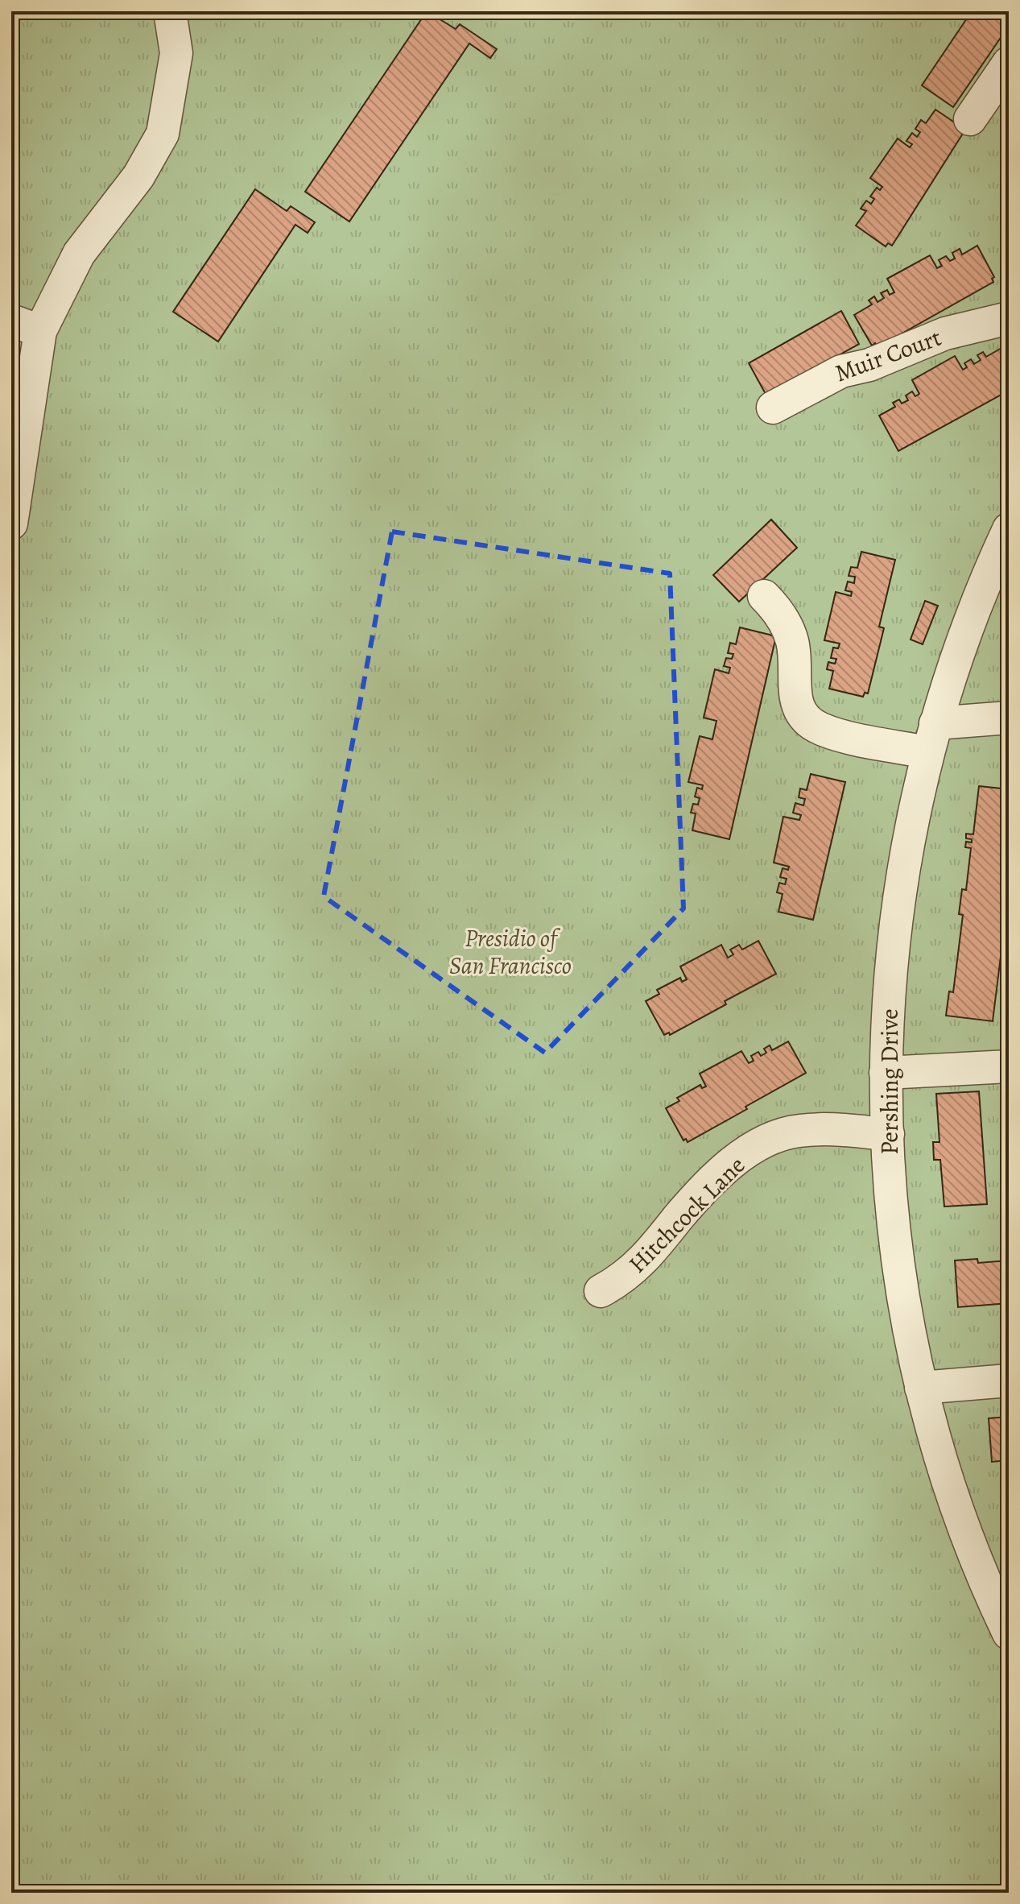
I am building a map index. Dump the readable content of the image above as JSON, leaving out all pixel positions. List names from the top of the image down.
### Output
{
  "streets": {
    "street": ["Muir Court", "Pershing Drive", "Hitchcock Lane"]
  },
  "crossings": [
    ["Pershing Drive", "Hitchcock Lane"]
  ],
  "parks": ["Presidio of San Francisco"]
}
